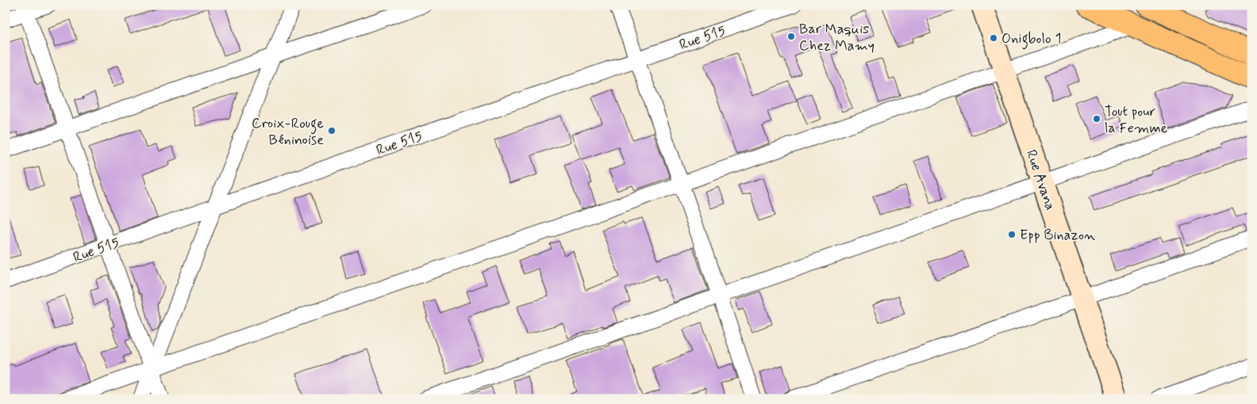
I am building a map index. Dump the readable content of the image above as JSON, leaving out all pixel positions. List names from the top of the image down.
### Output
{
  "streets": {
    "main road": ["Rue Avana"],
    "street": ["Rue 515"]
  },
  "places": [
    "Bar Maquis Chez Mamy",
    "Onigbolo 1",
    "Tout pour la Femme",
    "Croix-Rouge Béninoise",
    "Epp Binazon"
  ]
}
